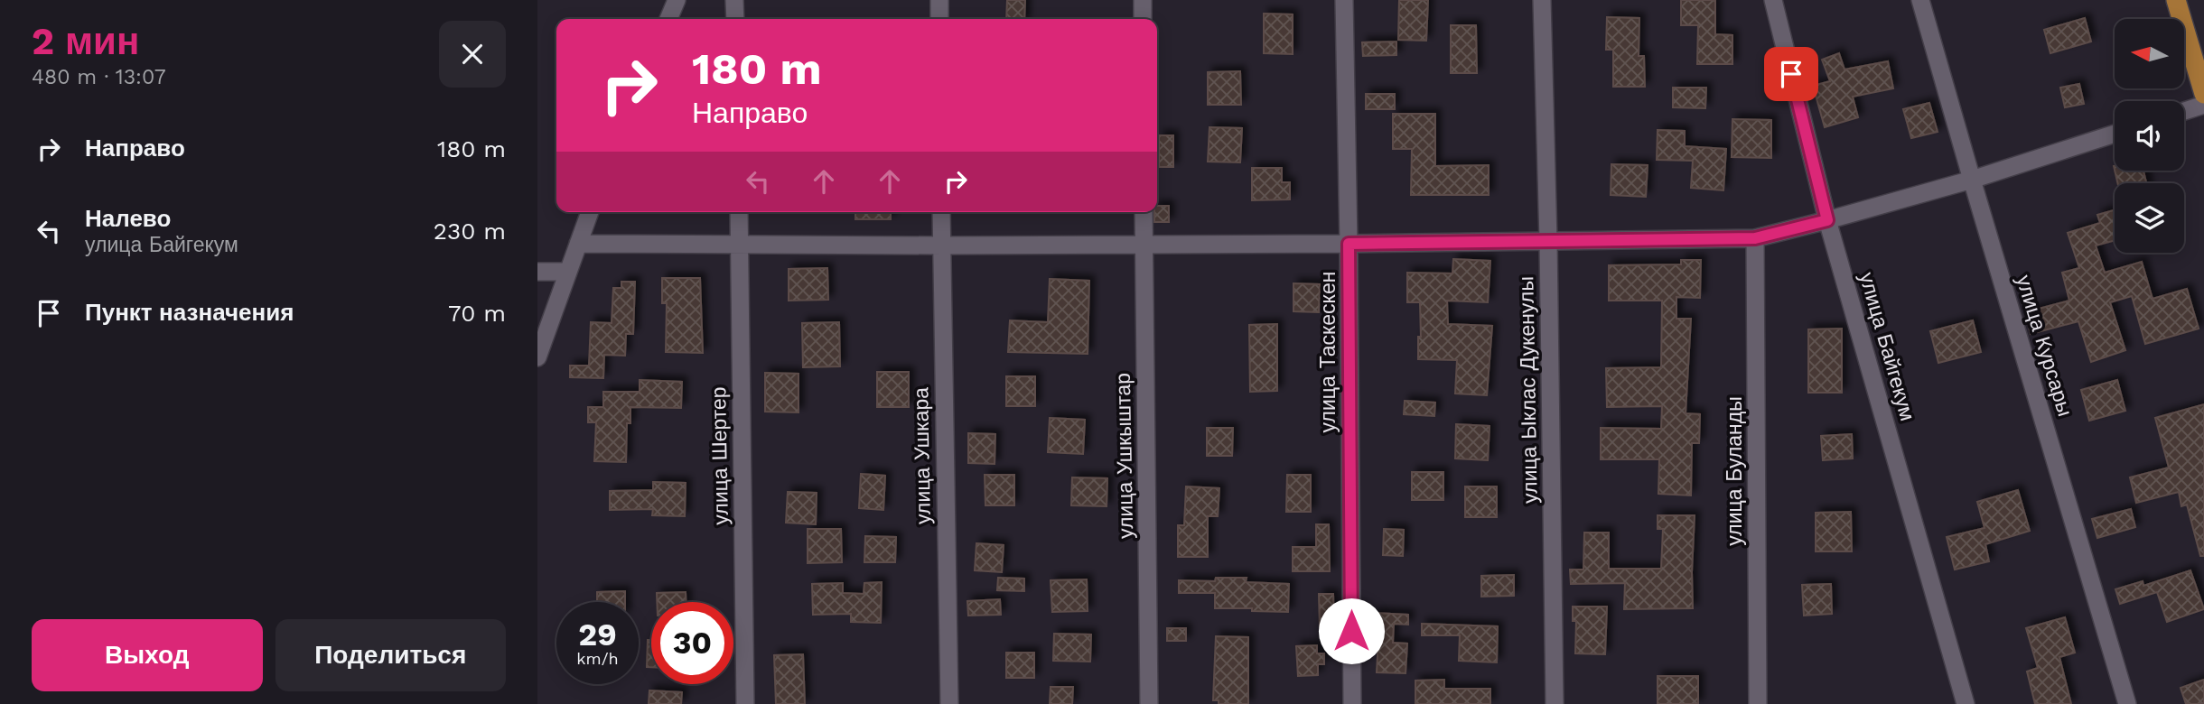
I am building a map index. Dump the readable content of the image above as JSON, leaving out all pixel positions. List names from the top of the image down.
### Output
{
  "streets": {
    "street": [
      "улица Курсары",
      "улица Байгекум",
      "улица Таскескен",
      "улица Ыклас Дукенулы",
      "улица Шертер",
      "улица Ушкара",
      "улица Ушкыштар",
      "улица Буланды"
    ]
  },
  "north": "left",
  "page": {
    "heading": ["2 мин", "480 m · 13:07"],
    "turn": ["180 m", "Направо"],
    "list": [
      {
        "name": "Направо",
        "value": "180 m"
      },
      {
        "name": "Налево",
        "note": "улица Байгекум",
        "value": "230 m"
      },
      {
        "name": "Пункт назначения",
        "value": "70 m"
      }
    ],
    "speed": "29 km/h",
    "limit": "30",
    "buttons": ["Выход", "Поделиться"]
  }
}
